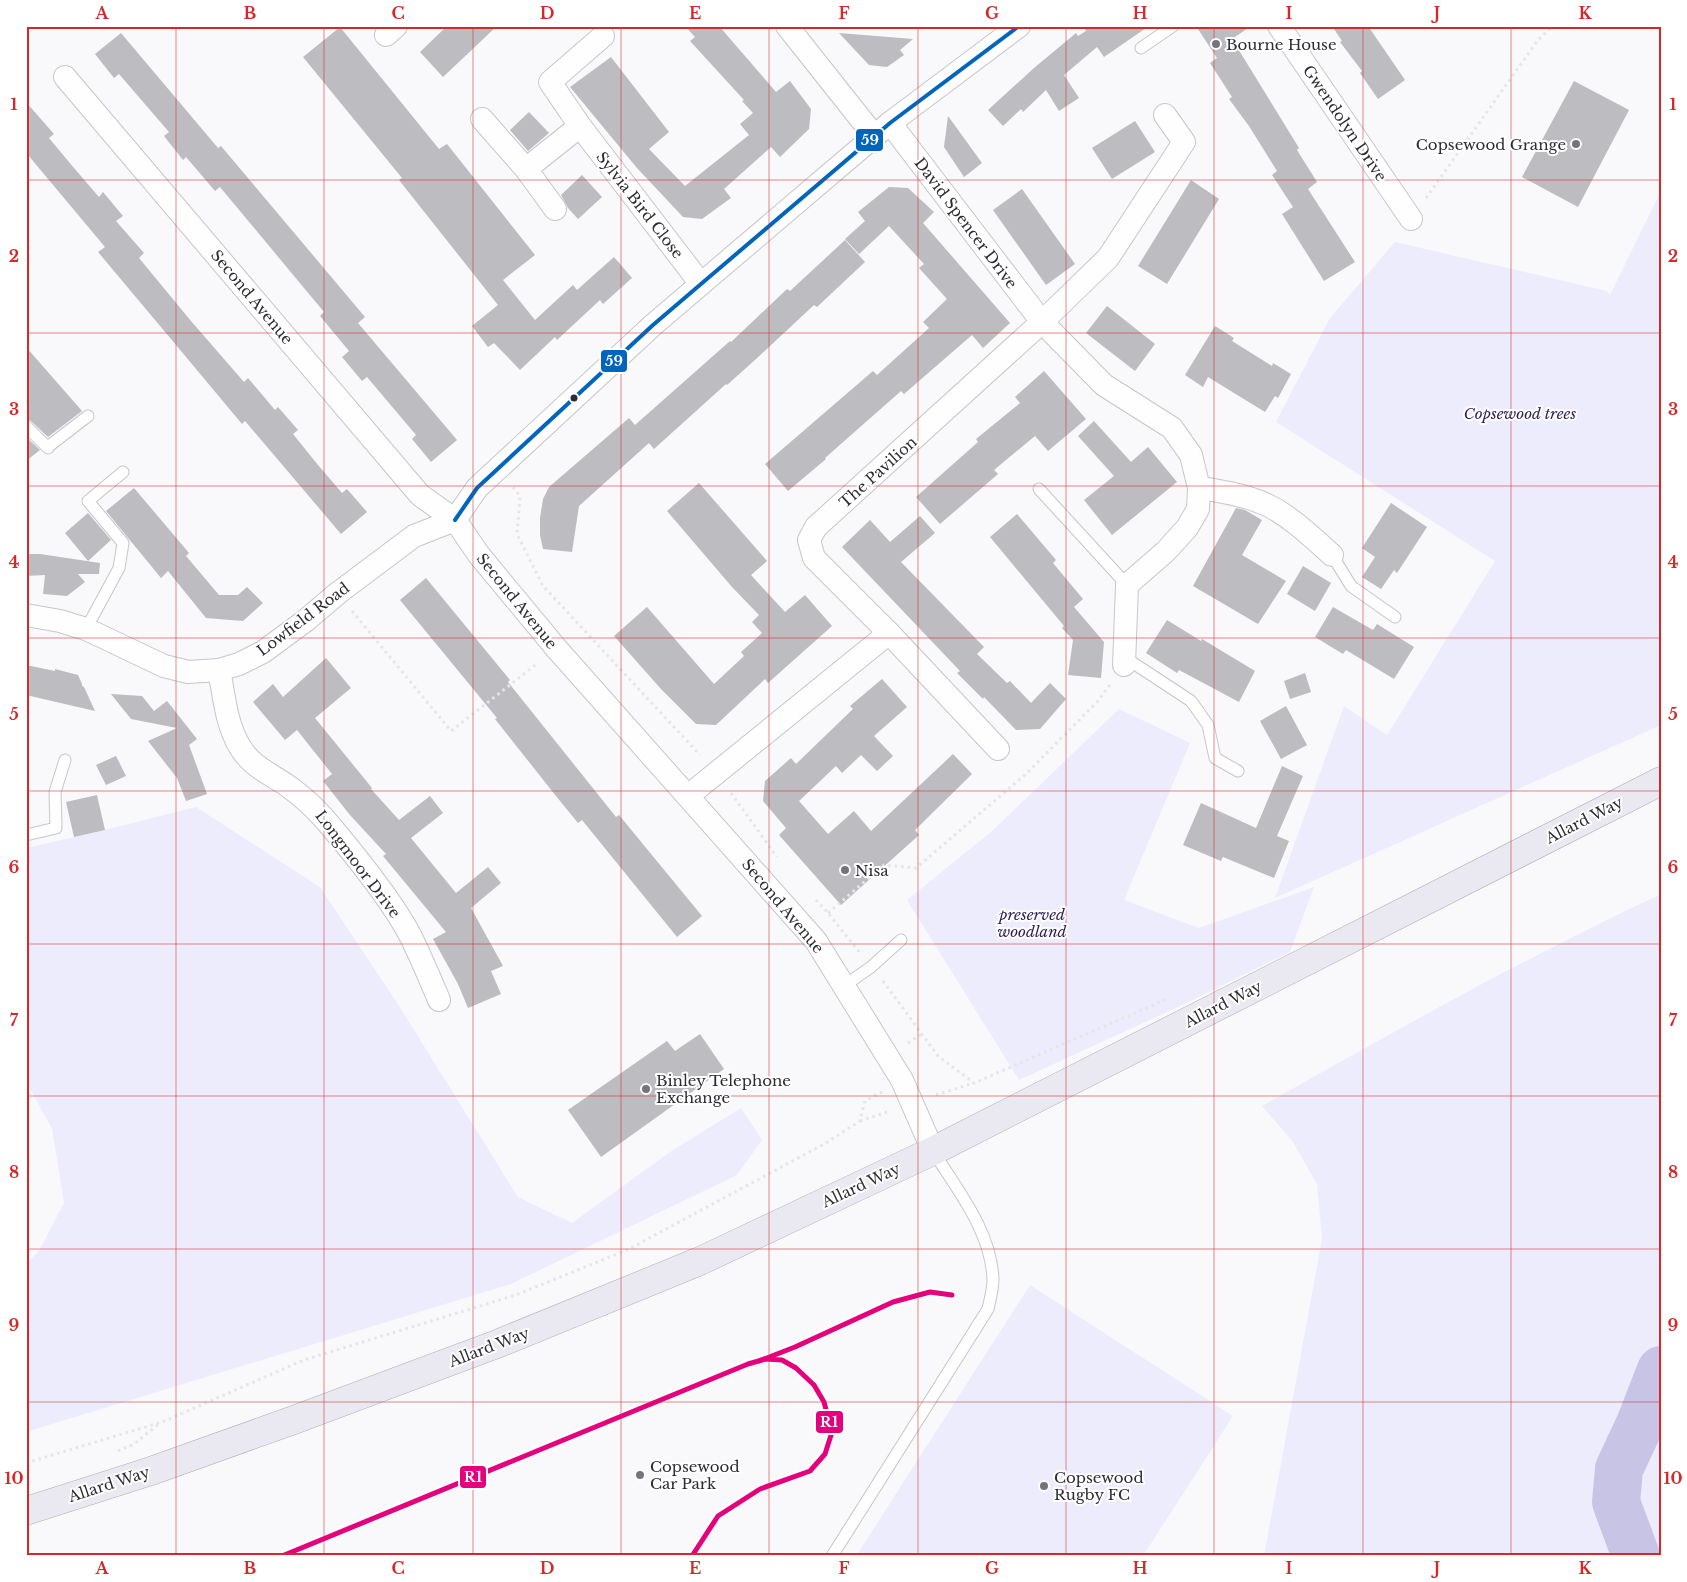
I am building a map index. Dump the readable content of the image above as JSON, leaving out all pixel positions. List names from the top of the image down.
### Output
{
  "streets": {
    "main road": ["Allard Way"],
    "street": [
      "Gwendolyn Drive",
      "Sylvia Bird Close",
      "David Spencer Drive",
      "Second Avenue",
      "The Pavilion",
      "Lowfield Road",
      "Longmoor Drive"
    ]
  },
  "crossings": [
    ["David Spencer Drive", "The Pavilion"],
    ["Second Avenue", "Lowfield Road"],
    ["Second Avenue", "Allard Way"],
    ["Lowfield Road", "Longmoor Drive"]
  ],
  "parks": ["Copsewood trees", "preserved woodland"],
  "places": [
    "Bourne House",
    "Copsewood Grange",
    "Nisa",
    "Binley Telephone Exchange",
    "Copsewood Car Park",
    "Copsewood Rugby FC"
  ],
  "lines": ["transit line 59", "transit line R1"],
  "grid": {
    "columns": [
      "A",
      "B",
      "C",
      "D",
      "E",
      "F",
      "G",
      "H",
      "I",
      "J",
      "K"
    ],
    "rows": [
      "1",
      "2",
      "3",
      "4",
      "5",
      "6",
      "7",
      "8",
      "9",
      "10"
    ]
  }
}
